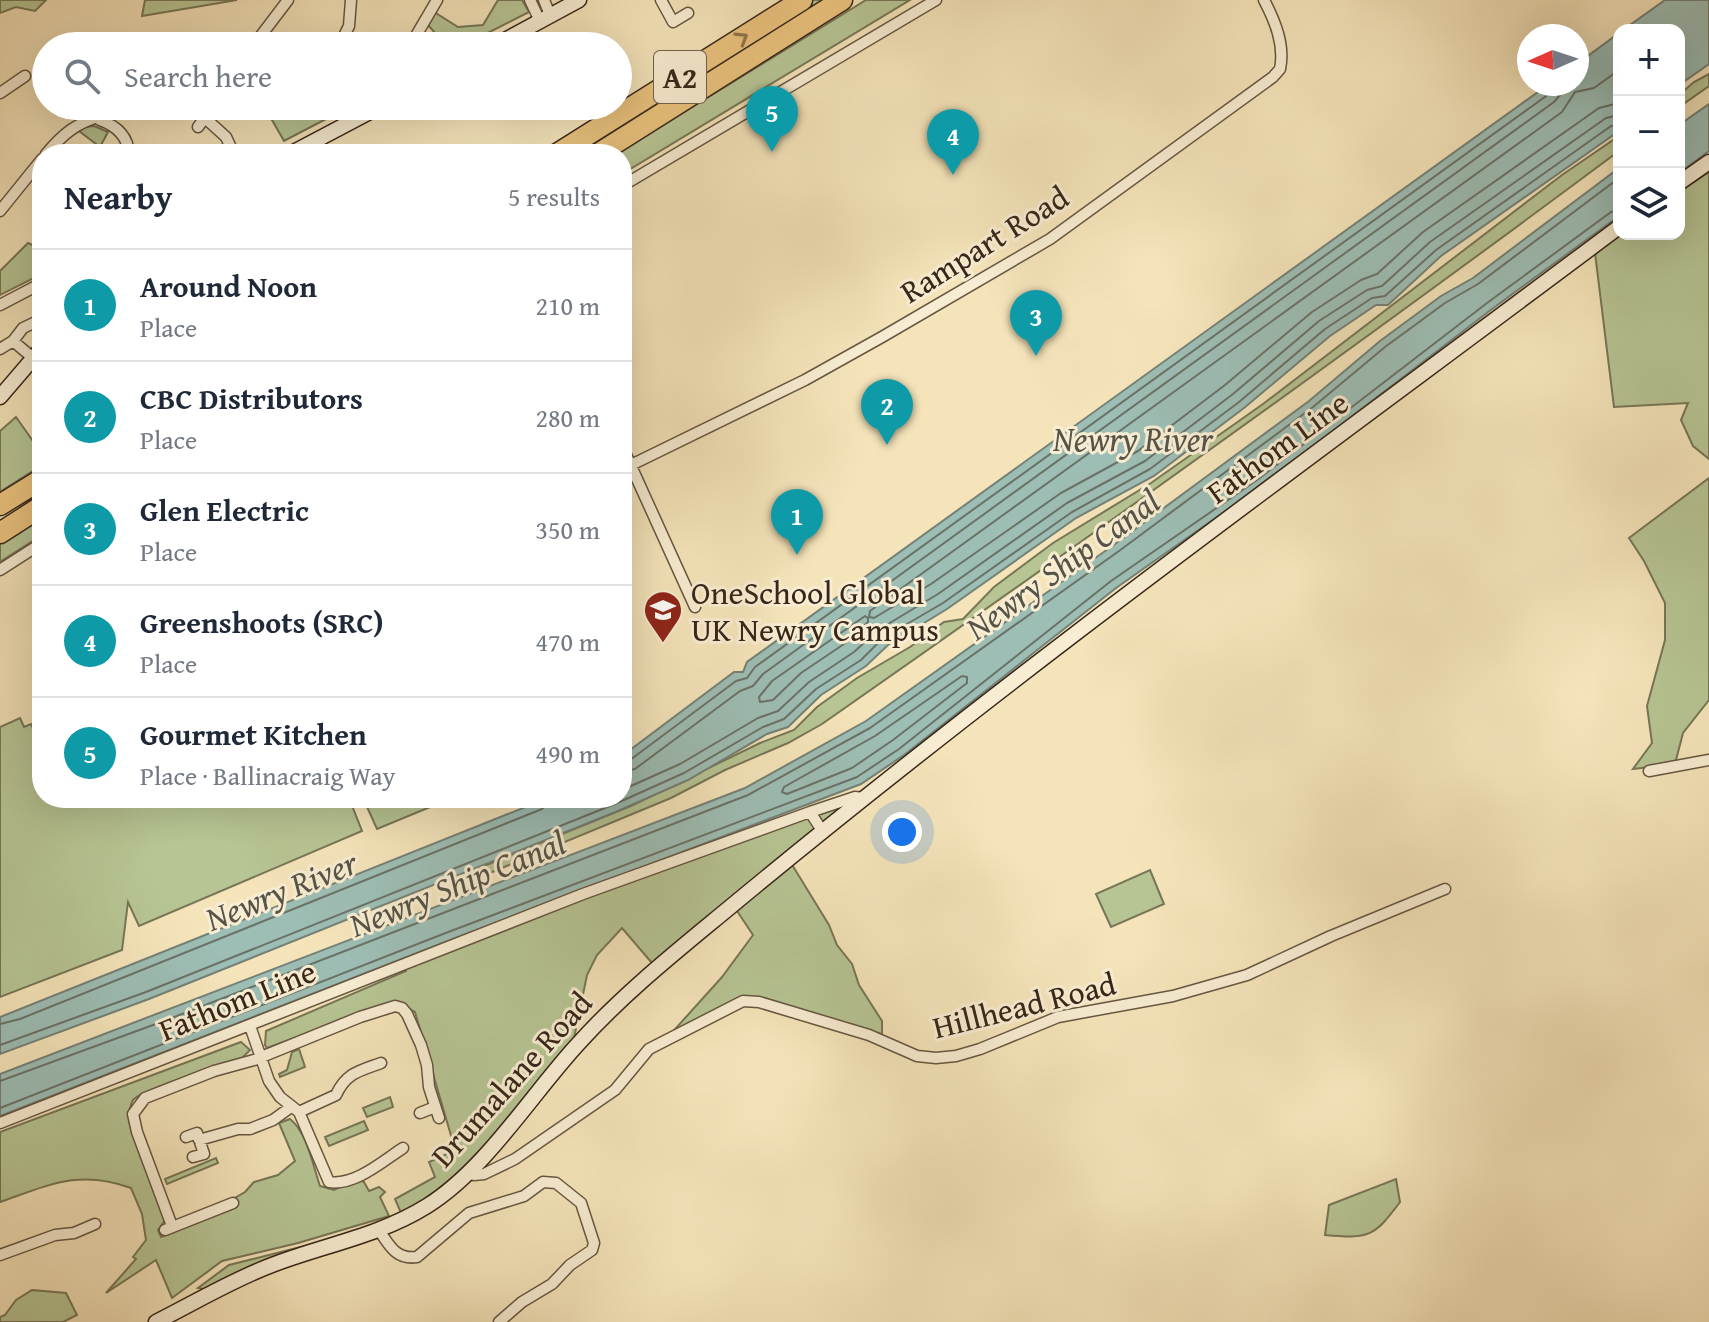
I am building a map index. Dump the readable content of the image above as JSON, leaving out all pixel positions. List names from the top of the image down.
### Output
{
  "streets": {
    "highway": ["A2"],
    "main road": ["Fathom Line", "Drumalane Road"],
    "street": ["Rampart Road", "Hillhead Road"]
  },
  "crossings": [
    ["Fathom Line", "Drumalane Road"],
    ["Hillhead Road", "Drumalane Road"]
  ],
  "water": ["Newry River", "Newry Ship Canal"],
  "places": {
    "school or university": ["OneSchool Global UK Newry Campus"]
  },
  "north": "left",
  "page": {
    "map_buttons": ["+", "−"],
    "search": "Search here",
    "pins": [
      "5",
      "4",
      "3",
      "2",
      "1"
    ],
    "heading": ["Nearby", "5 results"],
    "list": [
      {
        "mark": "1",
        "name": "Around Noon",
        "note": "Place",
        "value": "210 m"
      },
      {
        "mark": "2",
        "name": "CBC Distributors",
        "note": "Place",
        "value": "280 m"
      },
      {
        "mark": "3",
        "name": "Glen Electric",
        "note": "Place",
        "value": "350 m"
      },
      {
        "mark": "4",
        "name": "Greenshoots (SRC)",
        "note": "Place",
        "value": "470 m"
      },
      {
        "mark": "5",
        "name": "Gourmet Kitchen",
        "note": "Place · Ballinacraig Way",
        "value": "490 m"
      }
    ]
  }
}
